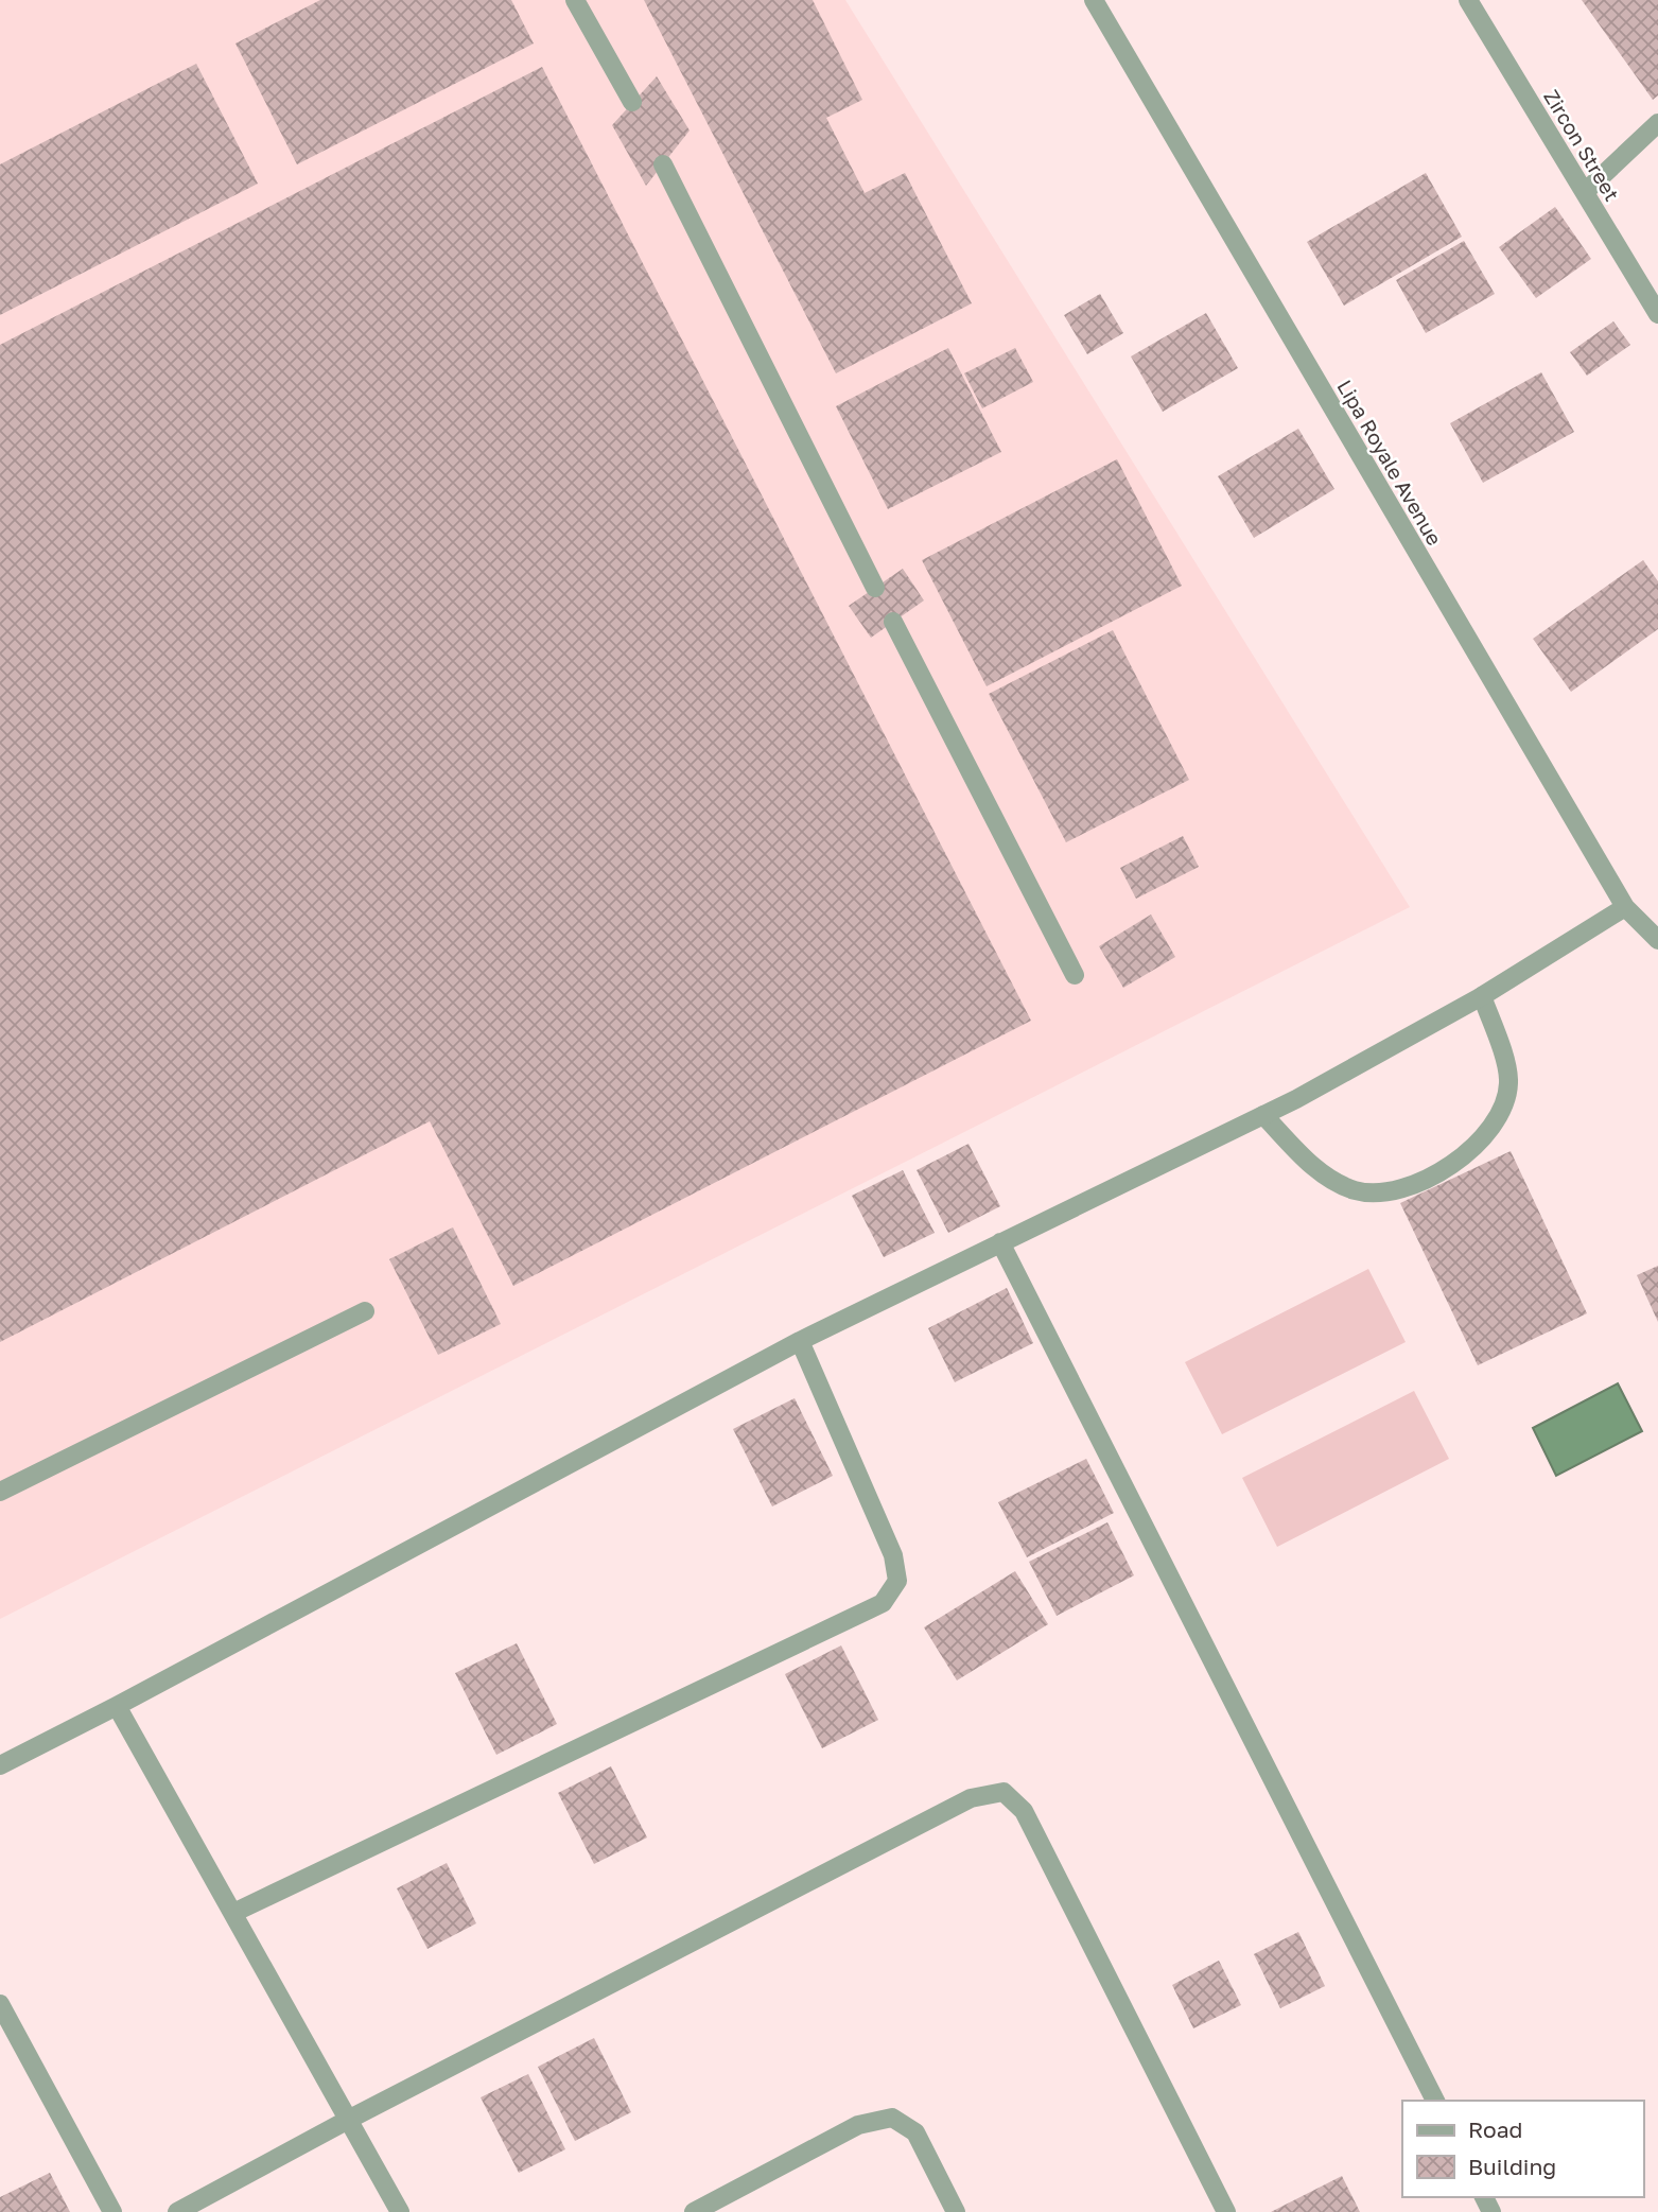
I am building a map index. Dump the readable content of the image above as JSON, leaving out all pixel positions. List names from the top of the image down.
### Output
{
  "streets": {
    "street": ["Zircon Street", "Lipa Royale Avenue"]
  },
  "legend": ["Road", "Building"]
}
